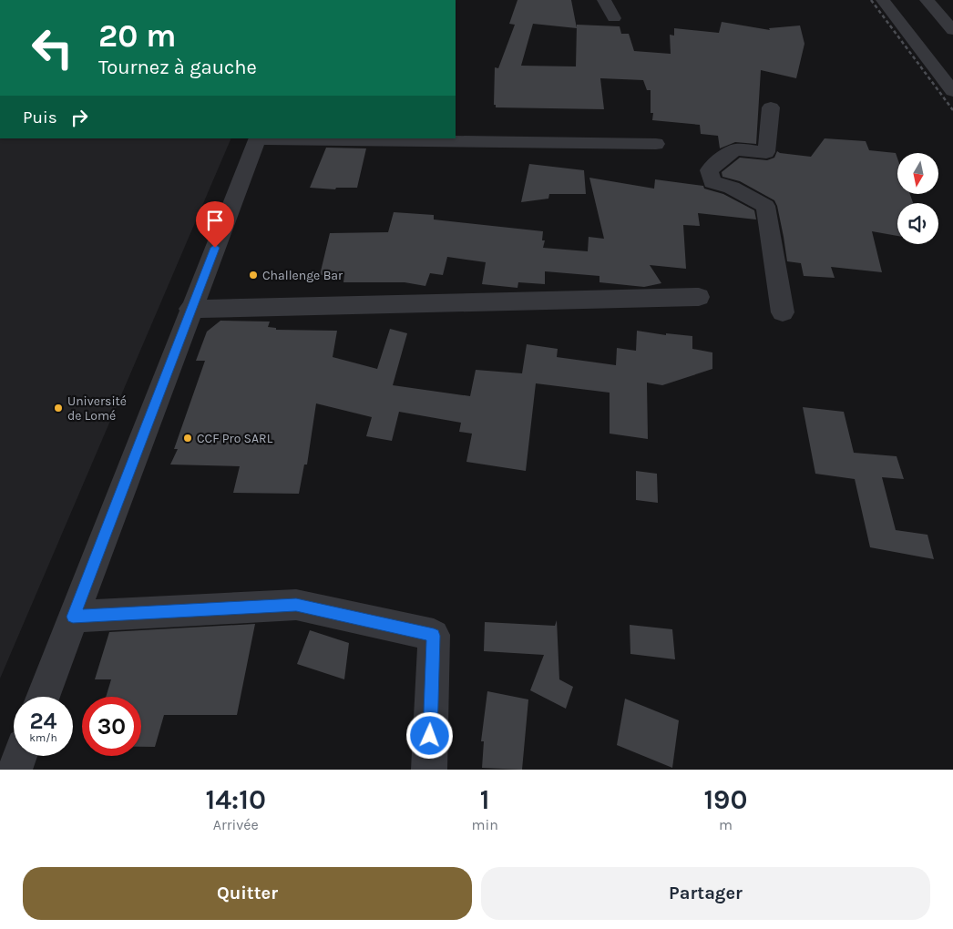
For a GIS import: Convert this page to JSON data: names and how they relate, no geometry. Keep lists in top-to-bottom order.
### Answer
{
  "places": ["Challenge Bar", "Université de Lomé", "CCF Pro SARL"],
  "north": "bottom",
  "page": {
    "turn": ["20 m", "Tournez à gauche"],
    "then": "Puis",
    "speed": "24 km/h",
    "limit": "30",
    "eta": [
      "14:10",
      "Arrivée",
      "1",
      "min",
      "190",
      "m"
    ],
    "buttons": ["Quitter", "Partager"]
  }
}
